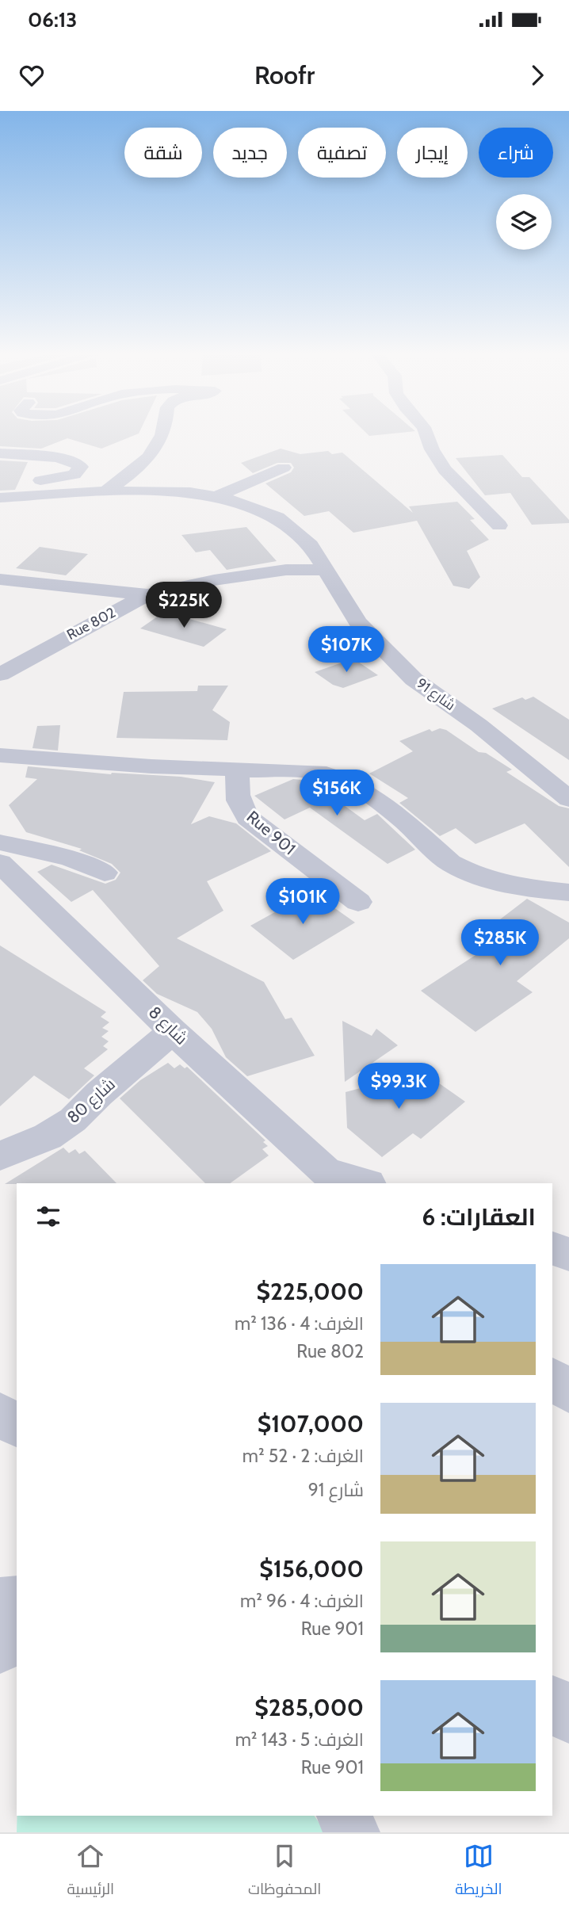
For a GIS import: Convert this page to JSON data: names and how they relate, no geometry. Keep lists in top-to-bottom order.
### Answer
{
  "streets": {
    "street": [
      "Rue 802",
      "شارع 91",
      "Rue 901",
      "شارع 8",
      "شارع 80"
    ]
  },
  "crossings": [
    ["Rue 802", "شارع 91"],
    ["شارع 8", "شارع 80"]
  ],
  "page": {
    "status": "06:13",
    "header": "Roofr",
    "chip": [
      "شراء",
      "إيجار",
      "تصفية",
      "جديد",
      "شقة"
    ],
    "price": [
      "$225K",
      "$107K",
      "$156K",
      "$101K",
      "$285K",
      "$99.3K"
    ],
    "heading": "العقارات: 6",
    "list": [
      {
        "name": "$225,000",
        "note": "الغرف: 4 · 136 m² · Rue 802"
      },
      {
        "name": "$107,000",
        "note": "الغرف: 2 · 52 m² · شارع 91"
      },
      {
        "name": "$156,000",
        "note": "الغرف: 4 · 96 m² · Rue 901"
      },
      {
        "name": "$285,000",
        "note": "الغرف: 5 · 143 m² · Rue 901"
      }
    ],
    "tabs": ["الخريطة", "المحفوظات", "الرئيسية"]
  }
}
